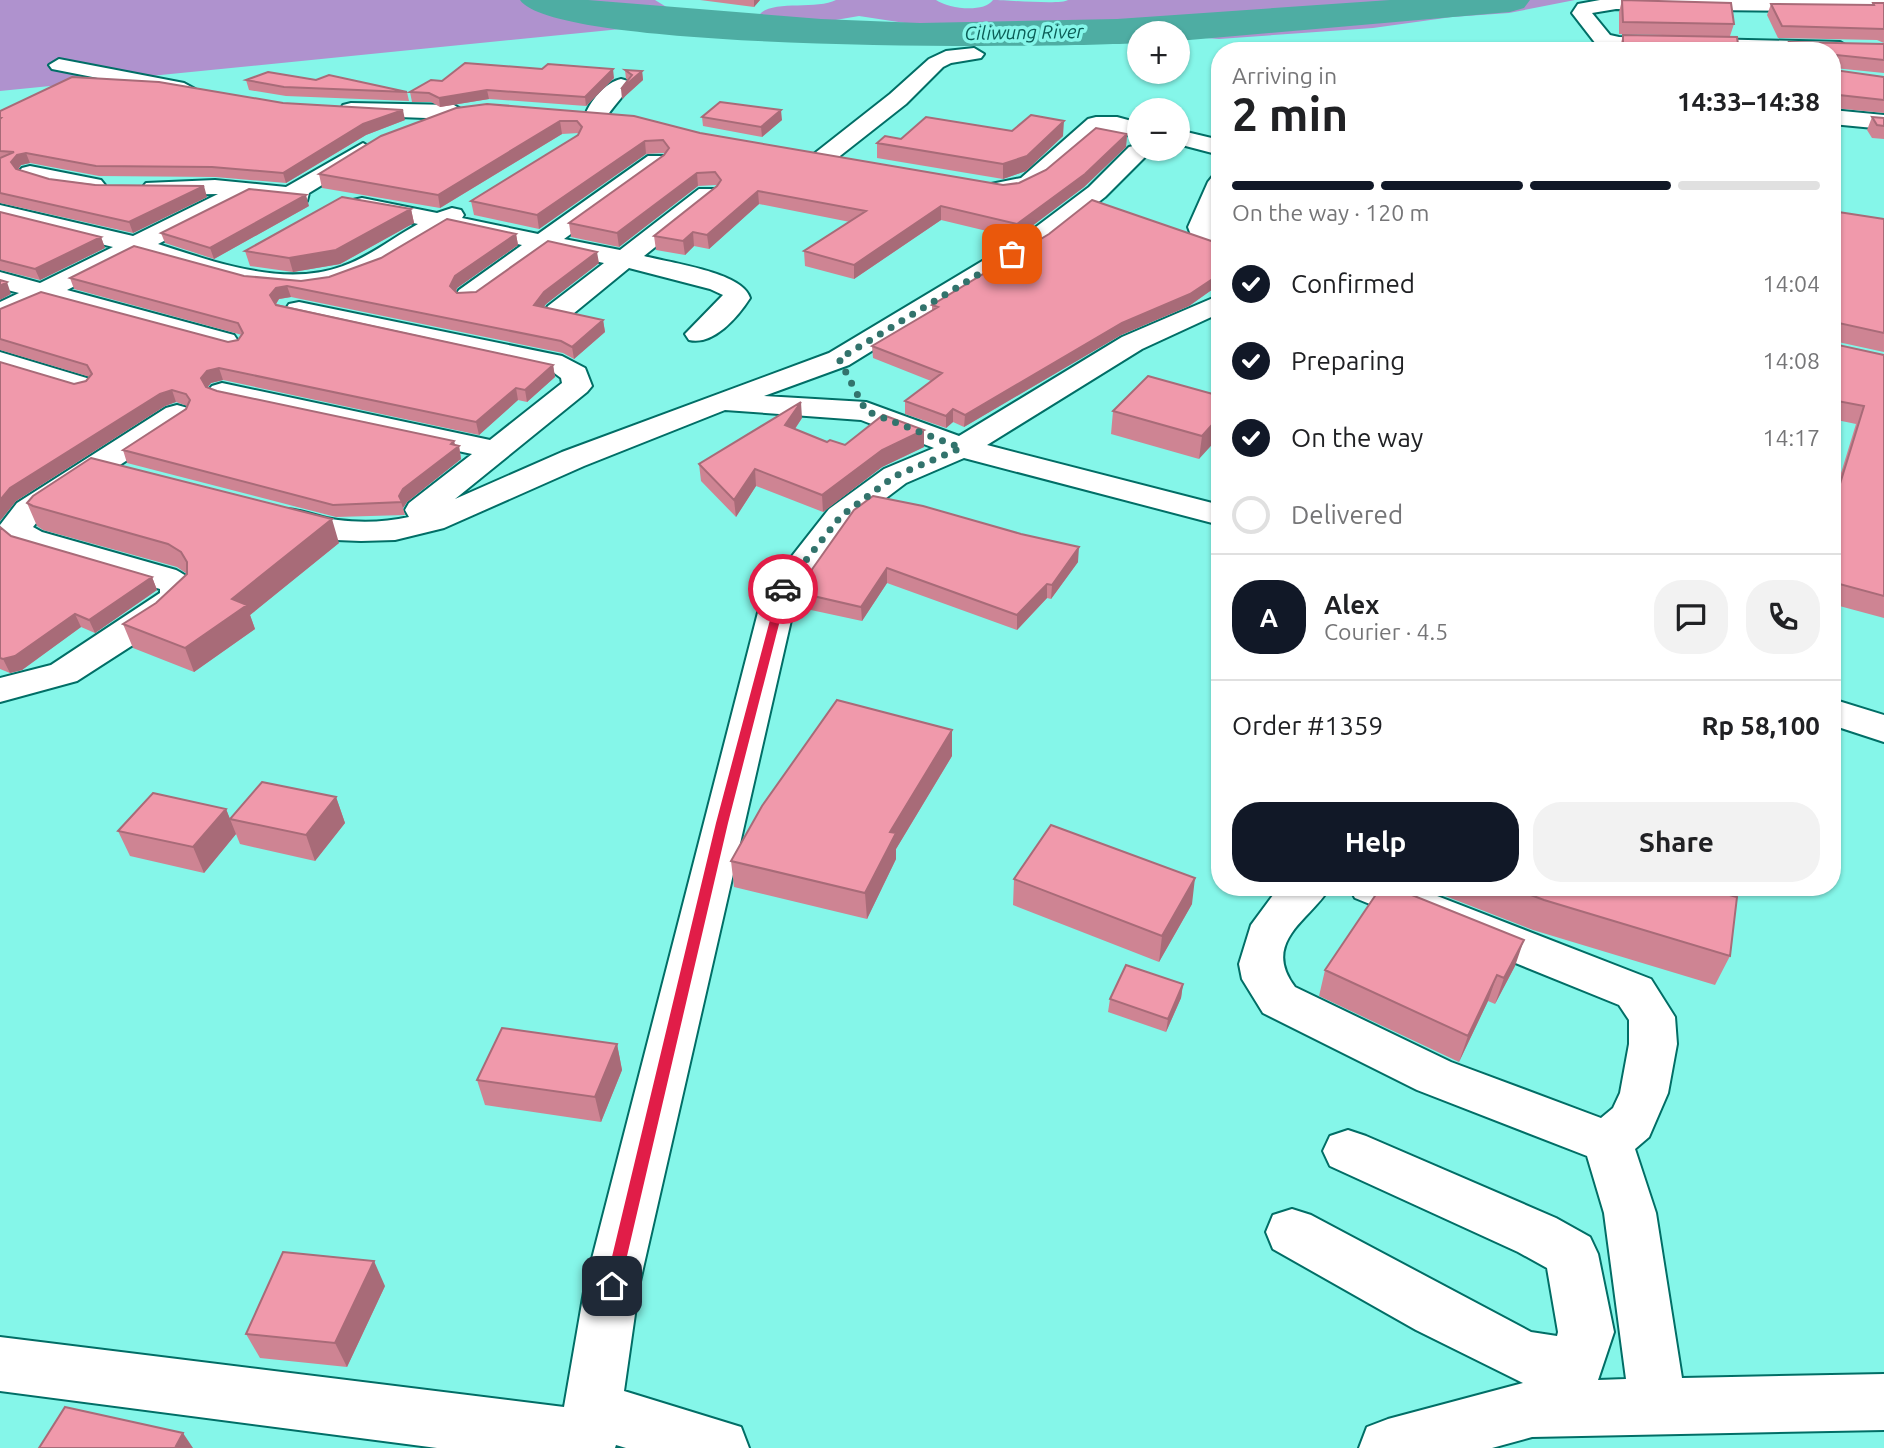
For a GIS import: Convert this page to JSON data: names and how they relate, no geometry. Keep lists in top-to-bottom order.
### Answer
{
  "water": ["Ciliwung River"],
  "page": {
    "map_buttons": ["+", "−"],
    "heading": ["2 min", "Arriving in", "14:33–14:38"],
    "panel": [
      "Alex",
      "Courier · 4.5",
      "Order #1359",
      "Rp 58,100"
    ],
    "bar": "On the way · 120 m",
    "list": [
      ["Confirmed", "14:04"],
      ["Preparing", "14:08"],
      ["On the way", "14:17"],
      "Delivered"
    ],
    "round": "A",
    "buttons": ["Help", "Share"]
  }
}
